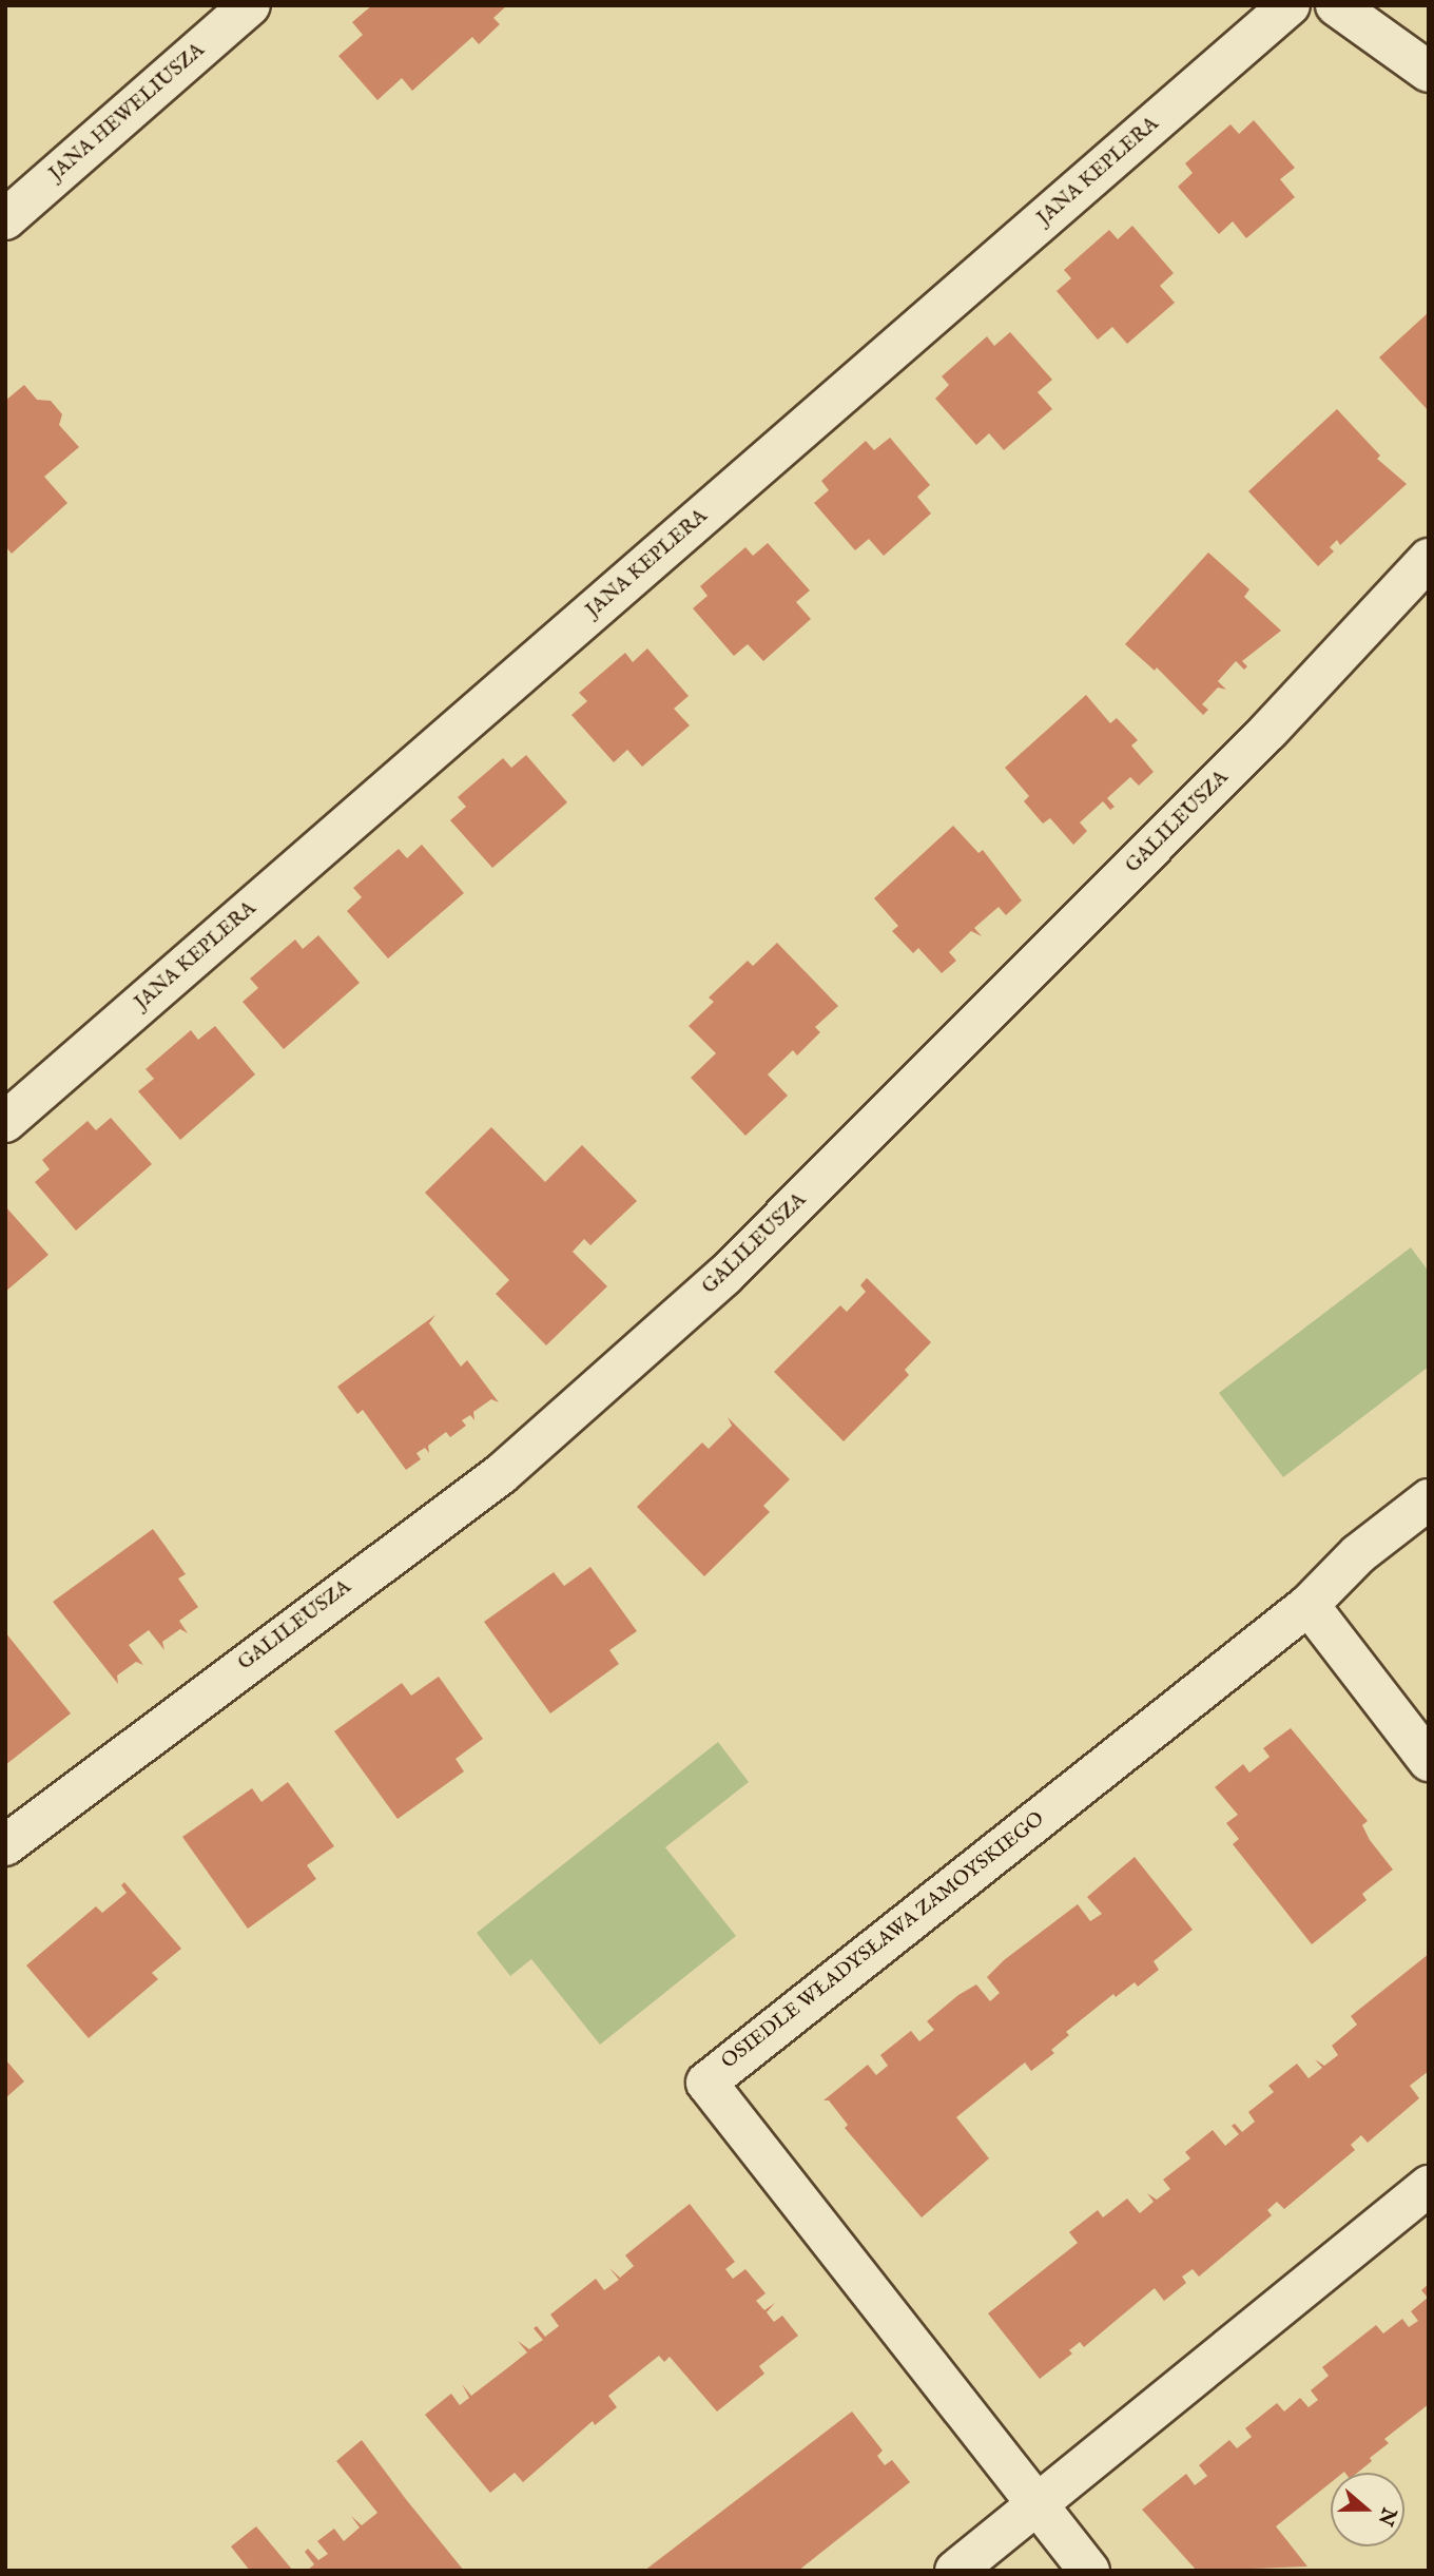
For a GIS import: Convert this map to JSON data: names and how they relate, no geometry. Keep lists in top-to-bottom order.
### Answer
{
  "streets": {
    "street": [
      "JANA HEWELIUSZA",
      "JANA KEPLERA",
      "GALILEUSZA",
      "OSIEDLE WŁADYSŁAWA ZAMOYSKIEGO"
    ]
  },
  "north": "right"
}
